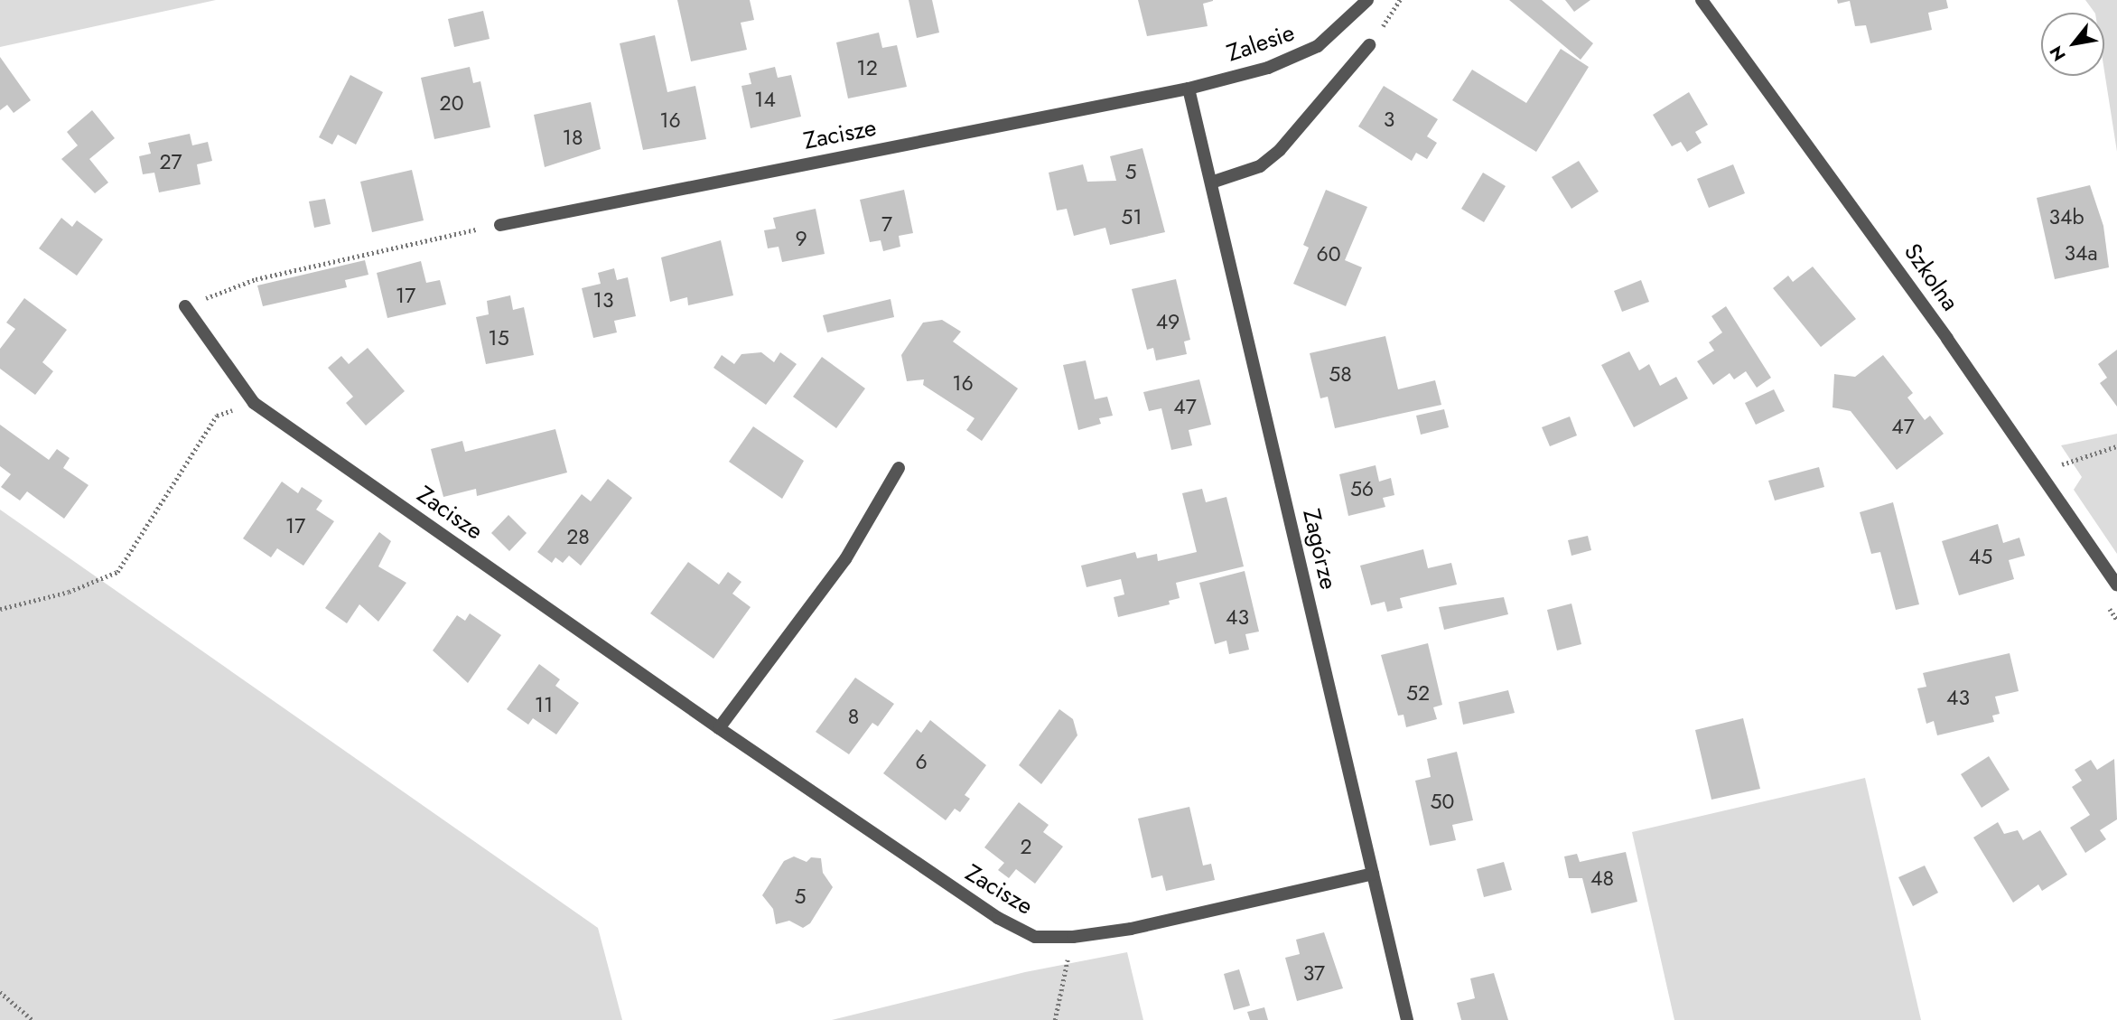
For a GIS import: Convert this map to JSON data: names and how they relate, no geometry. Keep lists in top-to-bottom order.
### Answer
{
  "streets": {
    "street": [
      "Zalesie",
      "Zacisze",
      "Szkolna",
      "Zagórze"
    ]
  },
  "crossings": [
    ["Zalesie", "Zacisze"],
    ["Zalesie", "Zagórze"],
    ["Zacisze", "Zagórze"]
  ],
  "house_numbers": [
    "12",
    "14",
    "20",
    "3",
    "16",
    "18",
    "27",
    "5",
    "51",
    "34b",
    "7",
    "9",
    "34a",
    "60",
    "17",
    "13",
    "49",
    "15",
    "58",
    "16",
    "47",
    "47",
    "56",
    "17",
    "28",
    "45",
    "43",
    "52",
    "43",
    "11",
    "8",
    "6",
    "50",
    "2",
    "48",
    "5",
    "37"
  ],
  "north": "bottom left"
}
